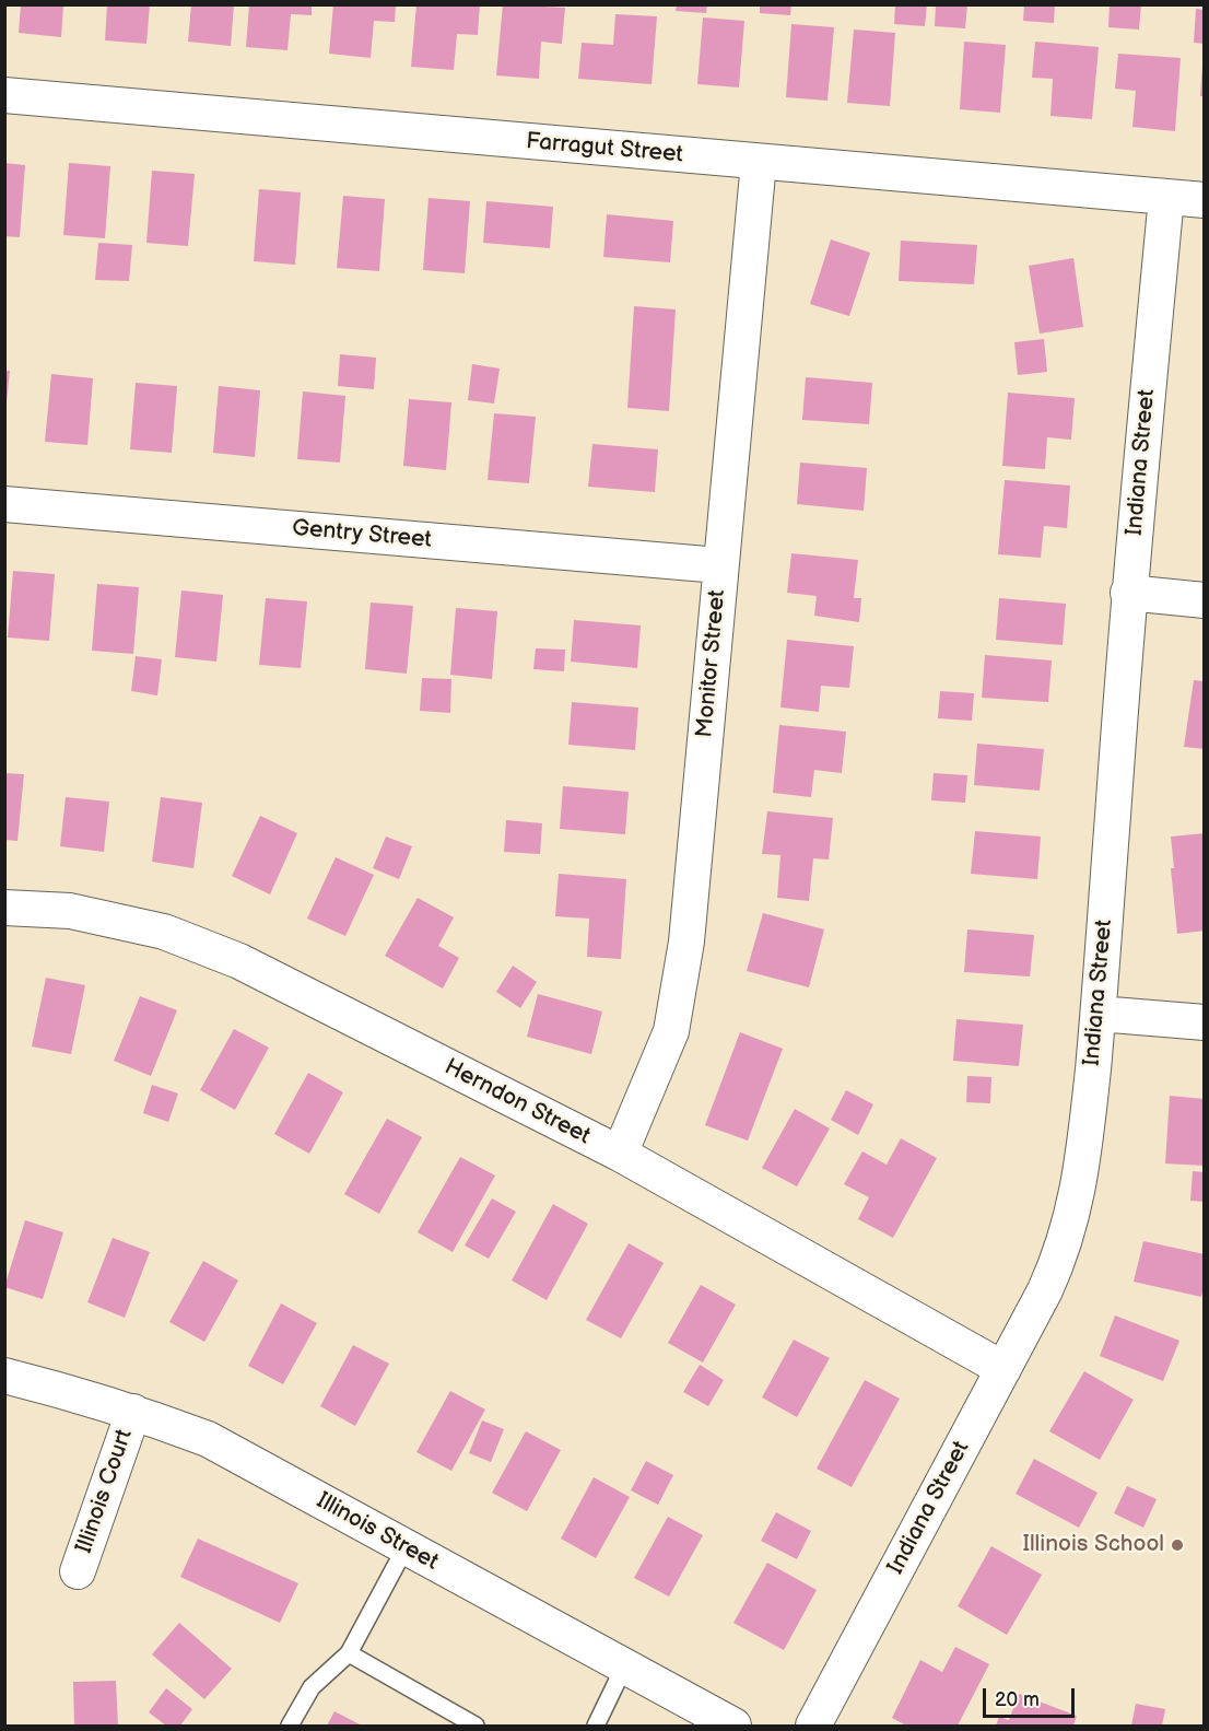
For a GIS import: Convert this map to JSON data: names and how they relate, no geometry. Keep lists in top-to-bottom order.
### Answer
{
  "streets": {
    "street": [
      "Farragut Street",
      "Indiana Street",
      "Gentry Street",
      "Monitor Street",
      "Herndon Street",
      "Illinois Court",
      "Illinois Street"
    ]
  },
  "crossings": [
    ["Farragut Street", "Indiana Street"],
    ["Farragut Street", "Monitor Street"],
    ["Indiana Street", "Herndon Street"],
    ["Gentry Street", "Monitor Street"],
    ["Monitor Street", "Herndon Street"],
    ["Illinois Court", "Illinois Street"]
  ],
  "places": ["Illinois School"],
  "scale_bar": "20 m"
}
